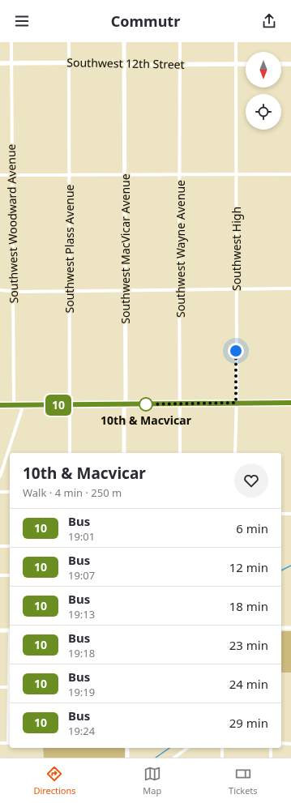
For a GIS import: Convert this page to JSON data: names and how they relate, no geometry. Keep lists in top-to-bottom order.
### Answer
{
  "streets": {
    "main road": ["Southwest 12th Street"],
    "street": [
      "Southwest Woodward Avenue",
      "Southwest Plass Avenue",
      "Southwest MacVicar Avenue",
      "Southwest Wayne Avenue",
      "Southwest High"
    ]
  },
  "crossings": [
    ["Southwest 12th Street", "Southwest Woodward Avenue"],
    ["Southwest 12th Street", "Southwest Plass Avenue"],
    ["Southwest 12th Street", "Southwest MacVicar Avenue"],
    ["Southwest 12th Street", "Southwest Wayne Avenue"],
    ["Southwest 12th Street", "Southwest High"]
  ],
  "places": ["10th & Macvicar"],
  "lines": ["bus line 10"],
  "north": "bottom",
  "page": {
    "header": "Commutr",
    "on_map": "10",
    "heading": ["10th & Macvicar", "Walk · 4 min · 250 m"],
    "list": [
      {
        "mark": "10",
        "name": "Bus",
        "note": "19:01",
        "value": "6 min"
      },
      {
        "mark": "10",
        "name": "Bus",
        "note": "19:07",
        "value": "12 min"
      },
      {
        "mark": "10",
        "name": "Bus",
        "note": "19:13",
        "value": "18 min"
      },
      {
        "mark": "10",
        "name": "Bus",
        "note": "19:18",
        "value": "23 min"
      },
      {
        "mark": "10",
        "name": "Bus",
        "note": "19:19",
        "value": "24 min"
      },
      {
        "mark": "10",
        "name": "Bus",
        "note": "19:24",
        "value": "29 min"
      }
    ],
    "tabs": ["Directions", "Map", "Tickets"]
  }
}
